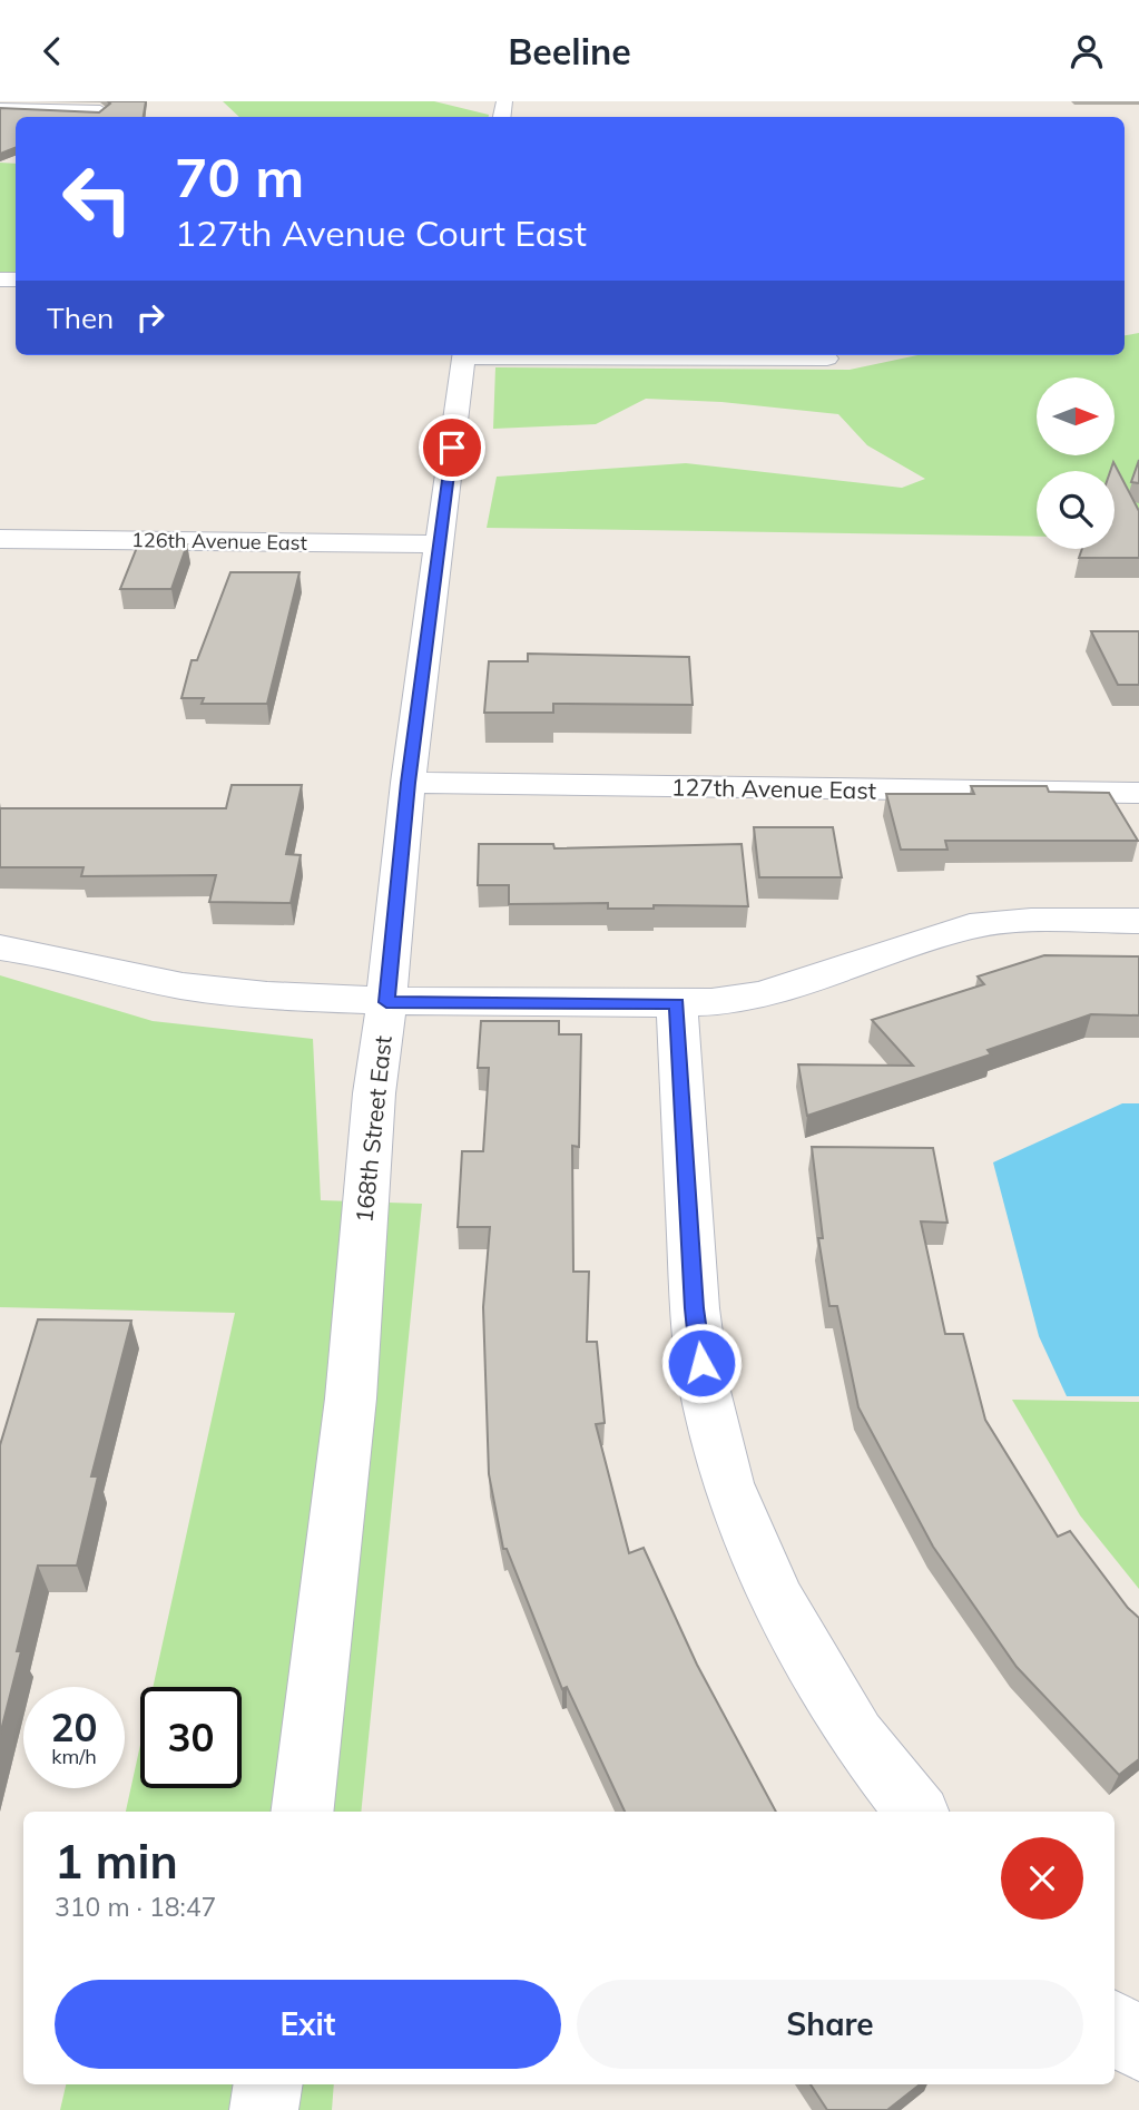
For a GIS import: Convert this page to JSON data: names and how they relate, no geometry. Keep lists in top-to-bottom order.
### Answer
{
  "streets": {
    "street": ["126th Avenue East", "127th Avenue East", "168th Street East"]
  },
  "crossings": [
    ["126th Avenue East", "168th Street East"],
    ["127th Avenue East", "168th Street East"]
  ],
  "north": "right",
  "page": {
    "header": "Beeline",
    "turn": ["70 m", "127th Avenue Court East"],
    "then": "Then",
    "speed": "20 km/h",
    "limit": "30",
    "heading": ["1 min", "310 m · 18:47"],
    "buttons": ["Exit", "Share"]
  }
}
